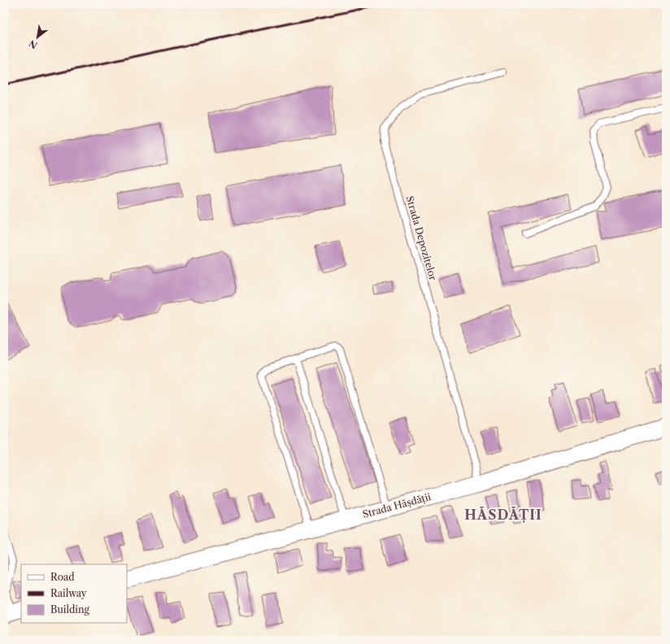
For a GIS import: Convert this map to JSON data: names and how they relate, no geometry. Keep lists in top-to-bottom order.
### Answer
{
  "streets": {
    "street": ["Strada Hășdății"],
    "lane": ["Strada Depozitelor"]
  },
  "crossings": [
    ["Strada Depozitelor", "Strada Hășdății"]
  ],
  "districts": ["HĂSDĂȚII"],
  "legend": ["Road", "Railway", "Building"],
  "north": "bottom left"
}
